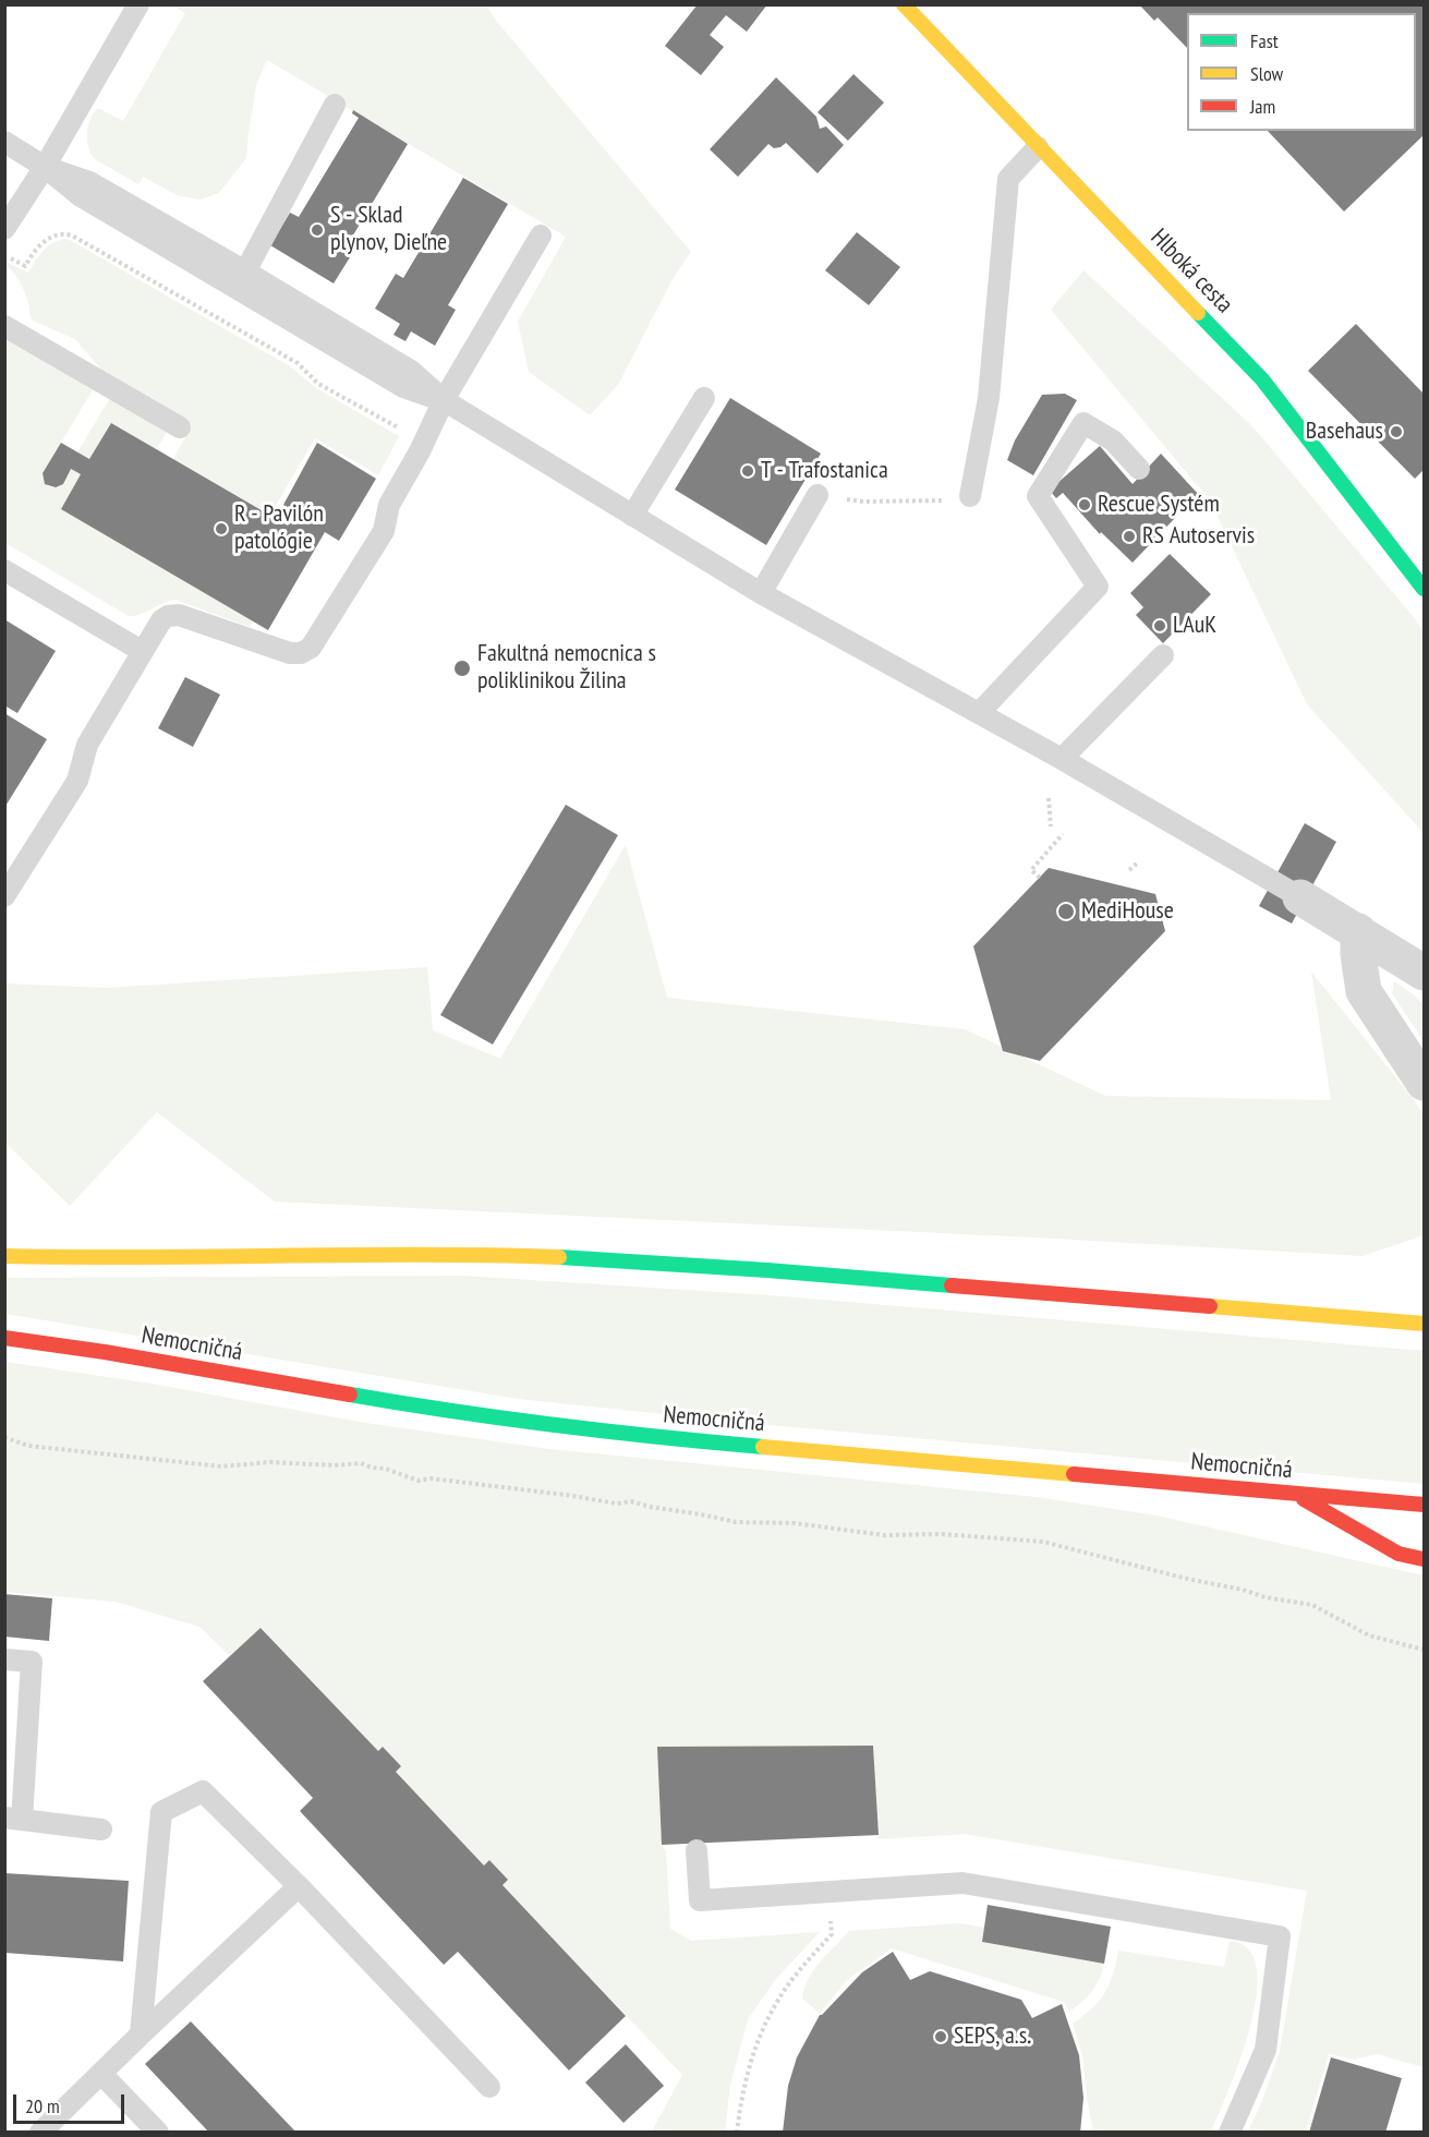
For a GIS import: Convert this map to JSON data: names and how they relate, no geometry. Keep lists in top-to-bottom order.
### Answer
{
  "streets": {
    "main road": ["Hlboká cesta", "Nemocničná"]
  },
  "places": [
    "S - Sklad plynov, Dieľne",
    "Basehaus",
    "T - Trafostanica",
    "Rescue Systém",
    "R - Pavilón patológie",
    "RS Autoservis",
    "LAuK",
    "Fakultná nemocnica s poliklinikou Žilina",
    "MediHouse",
    "SEPS, a.s."
  ],
  "legend": ["Fast", "Slow", "Jam"],
  "scale_bar": "20 m"
}
